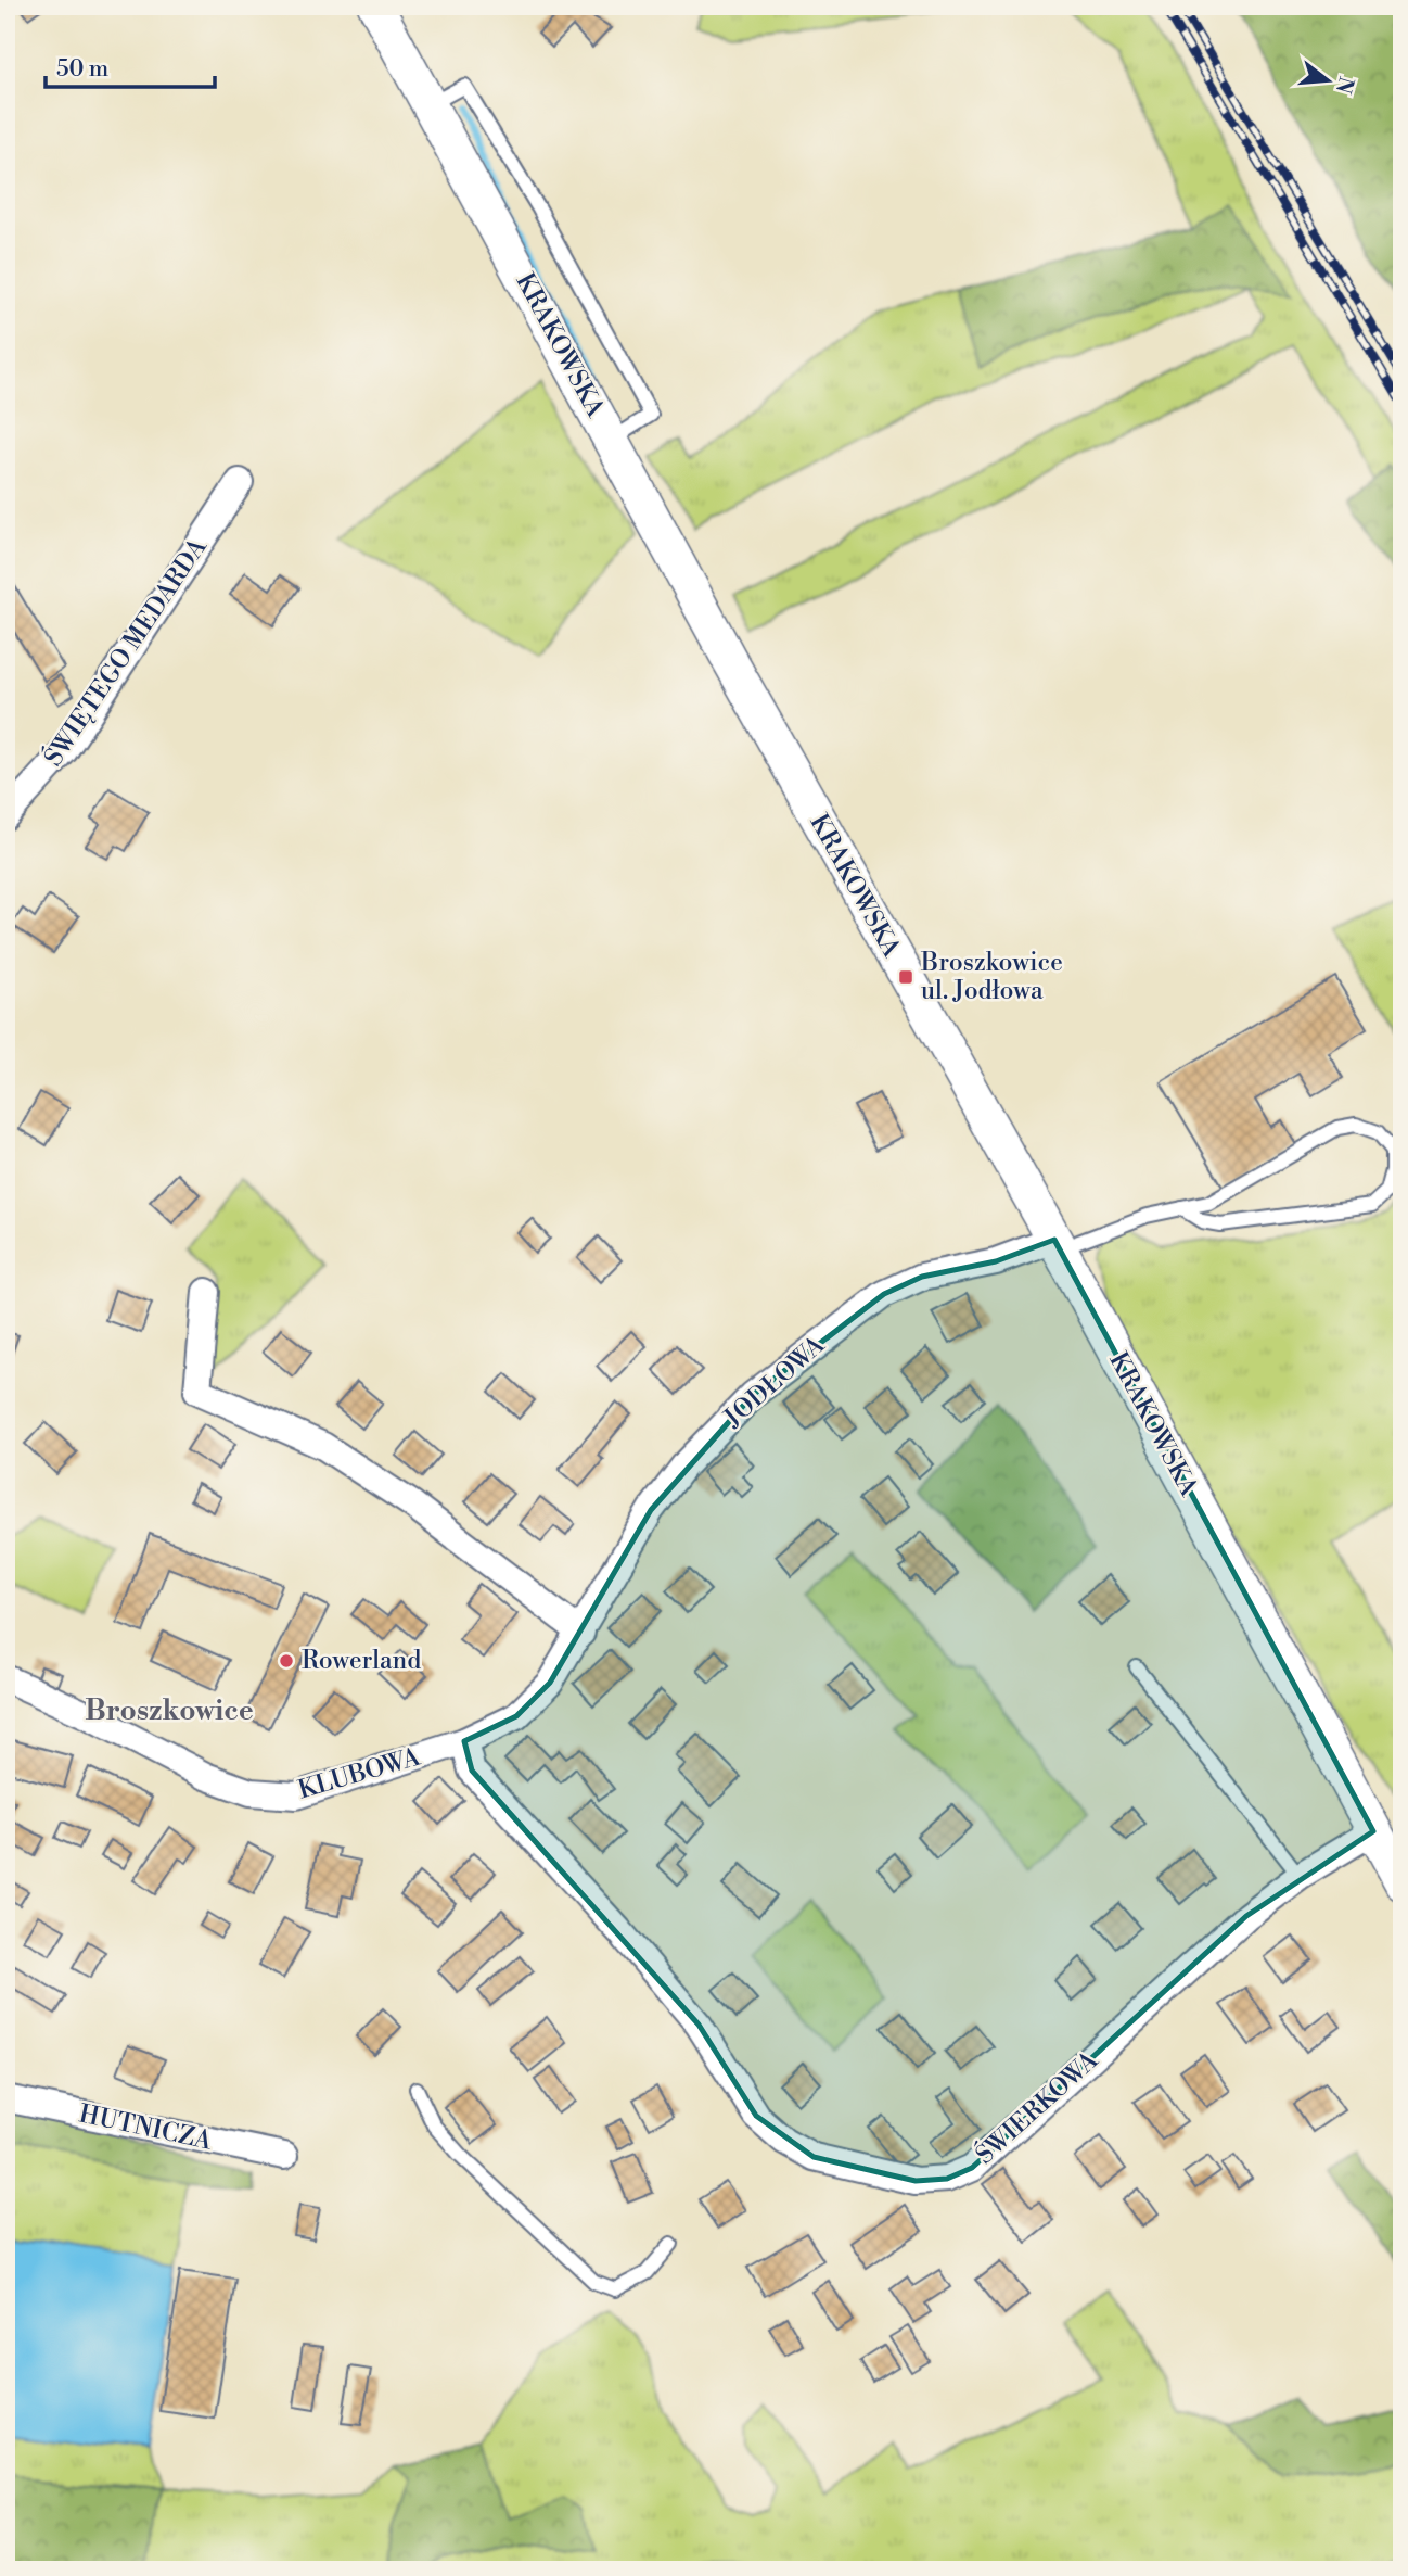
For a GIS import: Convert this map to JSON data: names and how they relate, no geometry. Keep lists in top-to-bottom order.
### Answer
{
  "streets": {
    "street": [
      "KRAKOWSKA",
      "ŚWIĘTEGO MEDARDA",
      "JODŁOWA",
      "KLUBOWA",
      "ŚWIERKOWA",
      "HUTNICZA"
    ]
  },
  "crossings": [
    ["KRAKOWSKA", "JODŁOWA"],
    ["KRAKOWSKA", "ŚWIERKOWA"],
    ["JODŁOWA", "KLUBOWA"],
    ["JODŁOWA", "ŚWIERKOWA"],
    ["KLUBOWA", "ŚWIERKOWA"]
  ],
  "districts": ["Broszkowice"],
  "places": {
    "transit": ["Broszkowice ul. Jodłowa"],
    "other": ["Rowerland"]
  },
  "scale_bar": "50 m",
  "north": "right"
}
